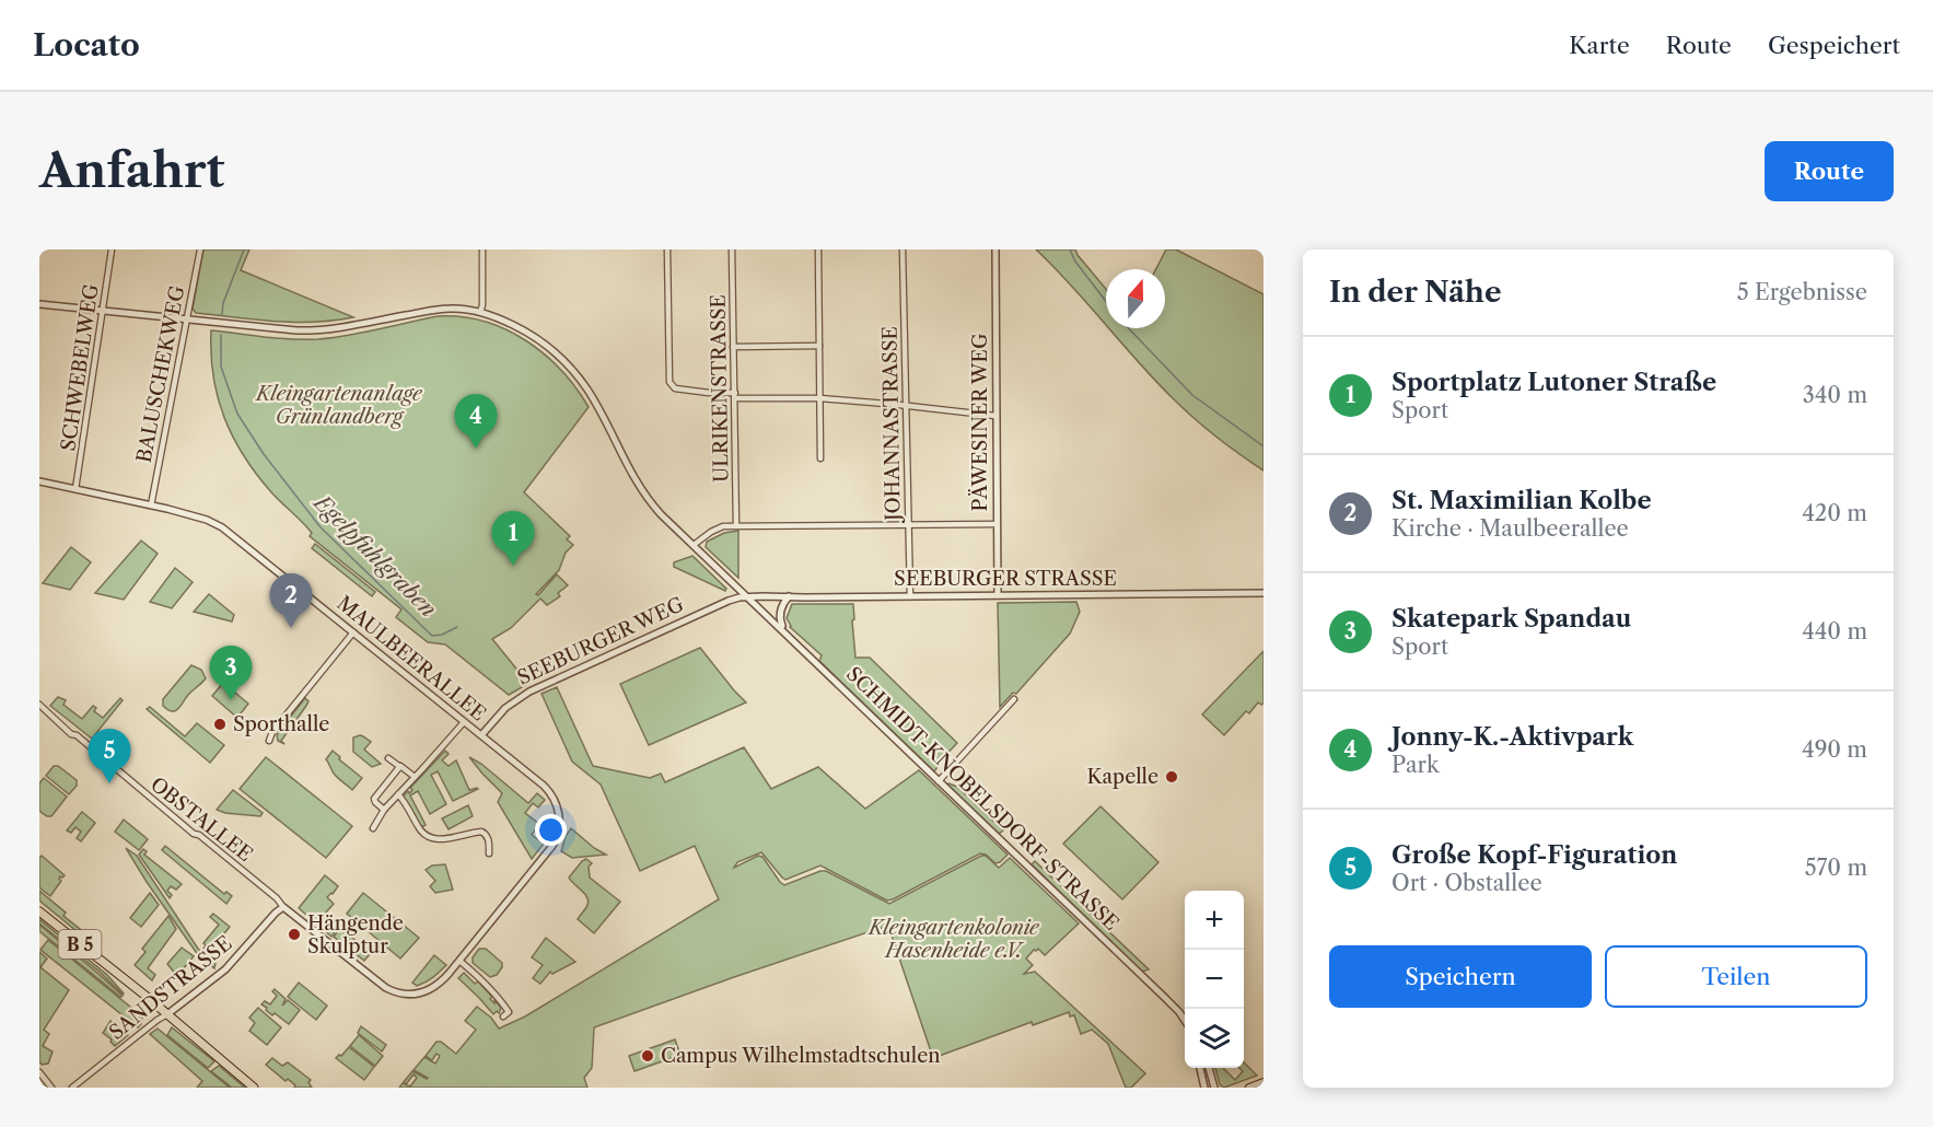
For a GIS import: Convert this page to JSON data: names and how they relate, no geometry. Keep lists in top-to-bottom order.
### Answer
{
  "streets": {
    "main road": ["B 5"],
    "street": [
      "SCHWEBELWEG",
      "BALUSCHEKWEG",
      "ULRIKENSTRASSE",
      "PÄWESINER WEG",
      "JOHANNASTRASSE",
      "SEEBURGER STRASSE",
      "SEEBURGER WEG",
      "MAULBEERALLEE",
      "SCHMIDT-KNOBELSDORF-STRASSE",
      "OBSTALLEE",
      "SANDSTRASSE"
    ]
  },
  "crossings": [
    ["SCHWEBELWEG", "MAULBEERALLEE"],
    ["SCHWEBELWEG", "SCHMIDT-KNOBELSDORF-STRASSE"],
    ["BALUSCHEKWEG", "MAULBEERALLEE"],
    ["BALUSCHEKWEG", "SCHMIDT-KNOBELSDORF-STRASSE"],
    ["PÄWESINER WEG", "SEEBURGER STRASSE"],
    ["JOHANNASTRASSE", "SEEBURGER STRASSE"],
    ["SEEBURGER STRASSE", "SEEBURGER WEG"],
    ["SEEBURGER STRASSE", "SCHMIDT-KNOBELSDORF-STRASSE"],
    ["SEEBURGER WEG", "MAULBEERALLEE"],
    ["SEEBURGER WEG", "SCHMIDT-KNOBELSDORF-STRASSE"],
    ["OBSTALLEE", "SANDSTRASSE"],
    ["B 5", "SANDSTRASSE"]
  ],
  "water": ["Egelpfuhlgraben"],
  "parks": ["Kleingartenanlage Grünlandberg", "Kleingartenkolonie Hasenheide e.V."],
  "places": [
    "Sporthalle",
    "Kapelle",
    "Hängende Skulptur",
    "Campus Wilhelmstadtschulen"
  ],
  "north": "top",
  "page": {
    "header": "Locato",
    "nav": ["Karte", "Route", "Gespeichert"],
    "buttons": [
      "Route",
      ["Speichern", "Teilen"]
    ],
    "title": "Anfahrt",
    "heading": ["In der Nähe", "5 Ergebnisse"],
    "list": [
      {
        "mark": "1",
        "name": "Sportplatz Lutoner Straße",
        "note": "Sport",
        "value": "340 m"
      },
      {
        "mark": "2",
        "name": "St. Maximilian Kolbe",
        "note": "Kirche · Maulbeerallee",
        "value": "420 m"
      },
      {
        "mark": "3",
        "name": "Skatepark Spandau",
        "note": "Sport",
        "value": "440 m"
      },
      {
        "mark": "4",
        "name": "Jonny-K.-Aktivpark",
        "note": "Park",
        "value": "490 m"
      },
      {
        "mark": "5",
        "name": "Große Kopf-Figuration",
        "note": "Ort · Obstallee",
        "value": "570 m"
      }
    ],
    "pins": [
      "4",
      "1",
      "2",
      "3",
      "5"
    ],
    "map_buttons": ["+", "−"]
  }
}
